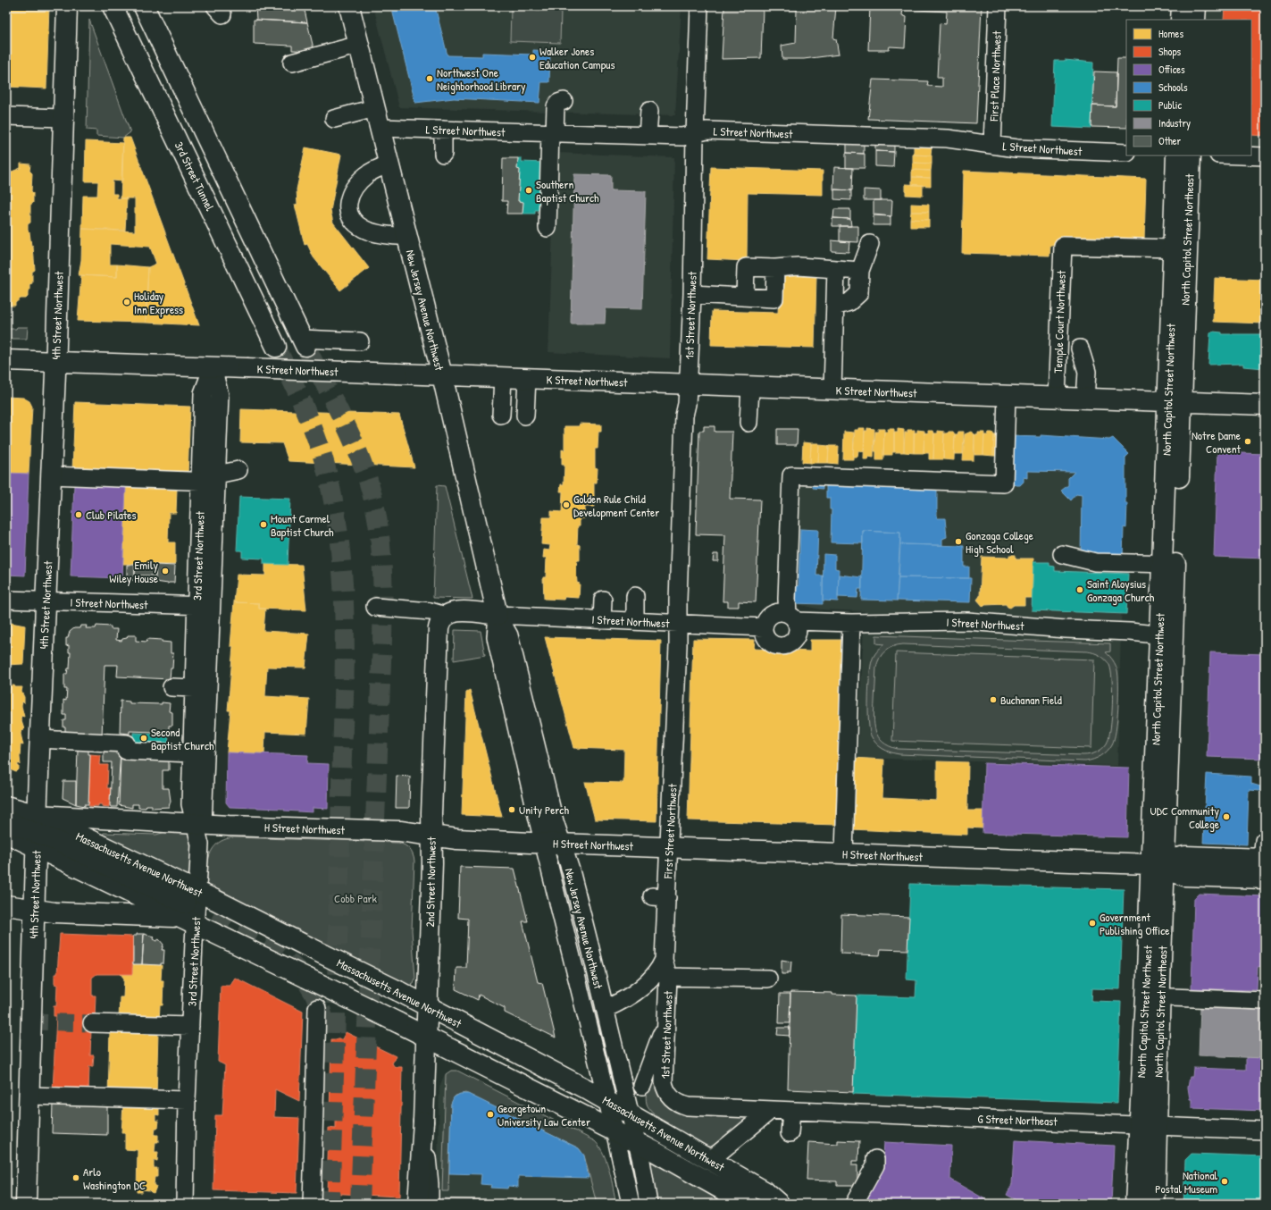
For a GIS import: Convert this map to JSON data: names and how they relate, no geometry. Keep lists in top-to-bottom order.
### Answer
{
  "streets": {
    "main road": [
      "3rd Street Tunnel",
      "North Capitol Street Northeast",
      "New Jersey Avenue Northwest",
      "4th Street Northwest",
      "K Street Northwest",
      "North Capitol Street Northwest",
      "H Street Northwest",
      "Massachusetts Avenue Northwest",
      "2nd Street Northwest"
    ],
    "street": [
      "First Place Northwest",
      "L Street Northwest",
      "1st Street Northwest",
      "Temple Court Northwest",
      "3rd Street Northwest",
      "I Street Northwest",
      "First Street Northwest",
      "G Street Northeast"
    ]
  },
  "crossings": [
    ["First Place Northwest", "L Street Northwest"],
    ["L Street Northwest", "New Jersey Avenue Northwest"],
    ["L Street Northwest", "1st Street Northwest"],
    ["North Capitol Street Northeast", "K Street Northwest"],
    ["North Capitol Street Northeast", "North Capitol Street Northwest"],
    ["North Capitol Street Northeast", "H Street Northwest"],
    ["New Jersey Avenue Northwest", "K Street Northwest"],
    ["New Jersey Avenue Northwest", "I Street Northwest"],
    ["New Jersey Avenue Northwest", "H Street Northwest"],
    ["New Jersey Avenue Northwest", "First Street Northwest"],
    ["New Jersey Avenue Northwest", "Massachusetts Avenue Northwest"],
    ["4th Street Northwest", "K Street Northwest"],
    ["4th Street Northwest", "I Street Northwest"],
    ["4th Street Northwest", "H Street Northwest"],
    ["1st Street Northwest", "K Street Northwest"],
    ["1st Street Northwest", "I Street Northwest"],
    ["1st Street Northwest", "First Street Northwest"],
    ["1st Street Northwest", "G Street Northeast"],
    ["Temple Court Northwest", "K Street Northwest"],
    ["Temple Court Northwest", "North Capitol Street Northwest"],
    ["K Street Northwest", "North Capitol Street Northwest"],
    ["K Street Northwest", "3rd Street Northwest"],
    ["North Capitol Street Northwest", "I Street Northwest"],
    ["North Capitol Street Northwest", "H Street Northwest"],
    ["North Capitol Street Northwest", "G Street Northeast"],
    ["3rd Street Northwest", "I Street Northwest"],
    ["3rd Street Northwest", "H Street Northwest"],
    ["3rd Street Northwest", "Massachusetts Avenue Northwest"],
    ["I Street Northwest", "First Street Northwest"],
    ["H Street Northwest", "First Street Northwest"],
    ["H Street Northwest", "2nd Street Northwest"],
    ["Massachusetts Avenue Northwest", "2nd Street Northwest"]
  ],
  "parks": ["Cobb Park"],
  "places": [
    "Walker Jones Education Campus",
    "Northwest One Neighborhood Library",
    "Southern Baptist Church",
    "Holiday Inn Express",
    "Notre Dame Convent",
    "Golden Rule Child Development Center",
    "Club Pilates",
    "Mount Carmel Baptist Church",
    "Gonzaga College High School",
    "Emily Wiley House",
    "Saint Aloysius Gonzaga Church",
    "Buchanan Field",
    "Second Baptist Church",
    "Unity Perch",
    "UDC Community College",
    "Government Publishing Office",
    "Georgetown University Law Center",
    "Arlo Washington DC",
    "National Postal Museum"
  ],
  "legend": [
    "Homes",
    "Shops",
    "Offices",
    "Schools",
    "Public",
    "Industry",
    "Other"
  ]
}
